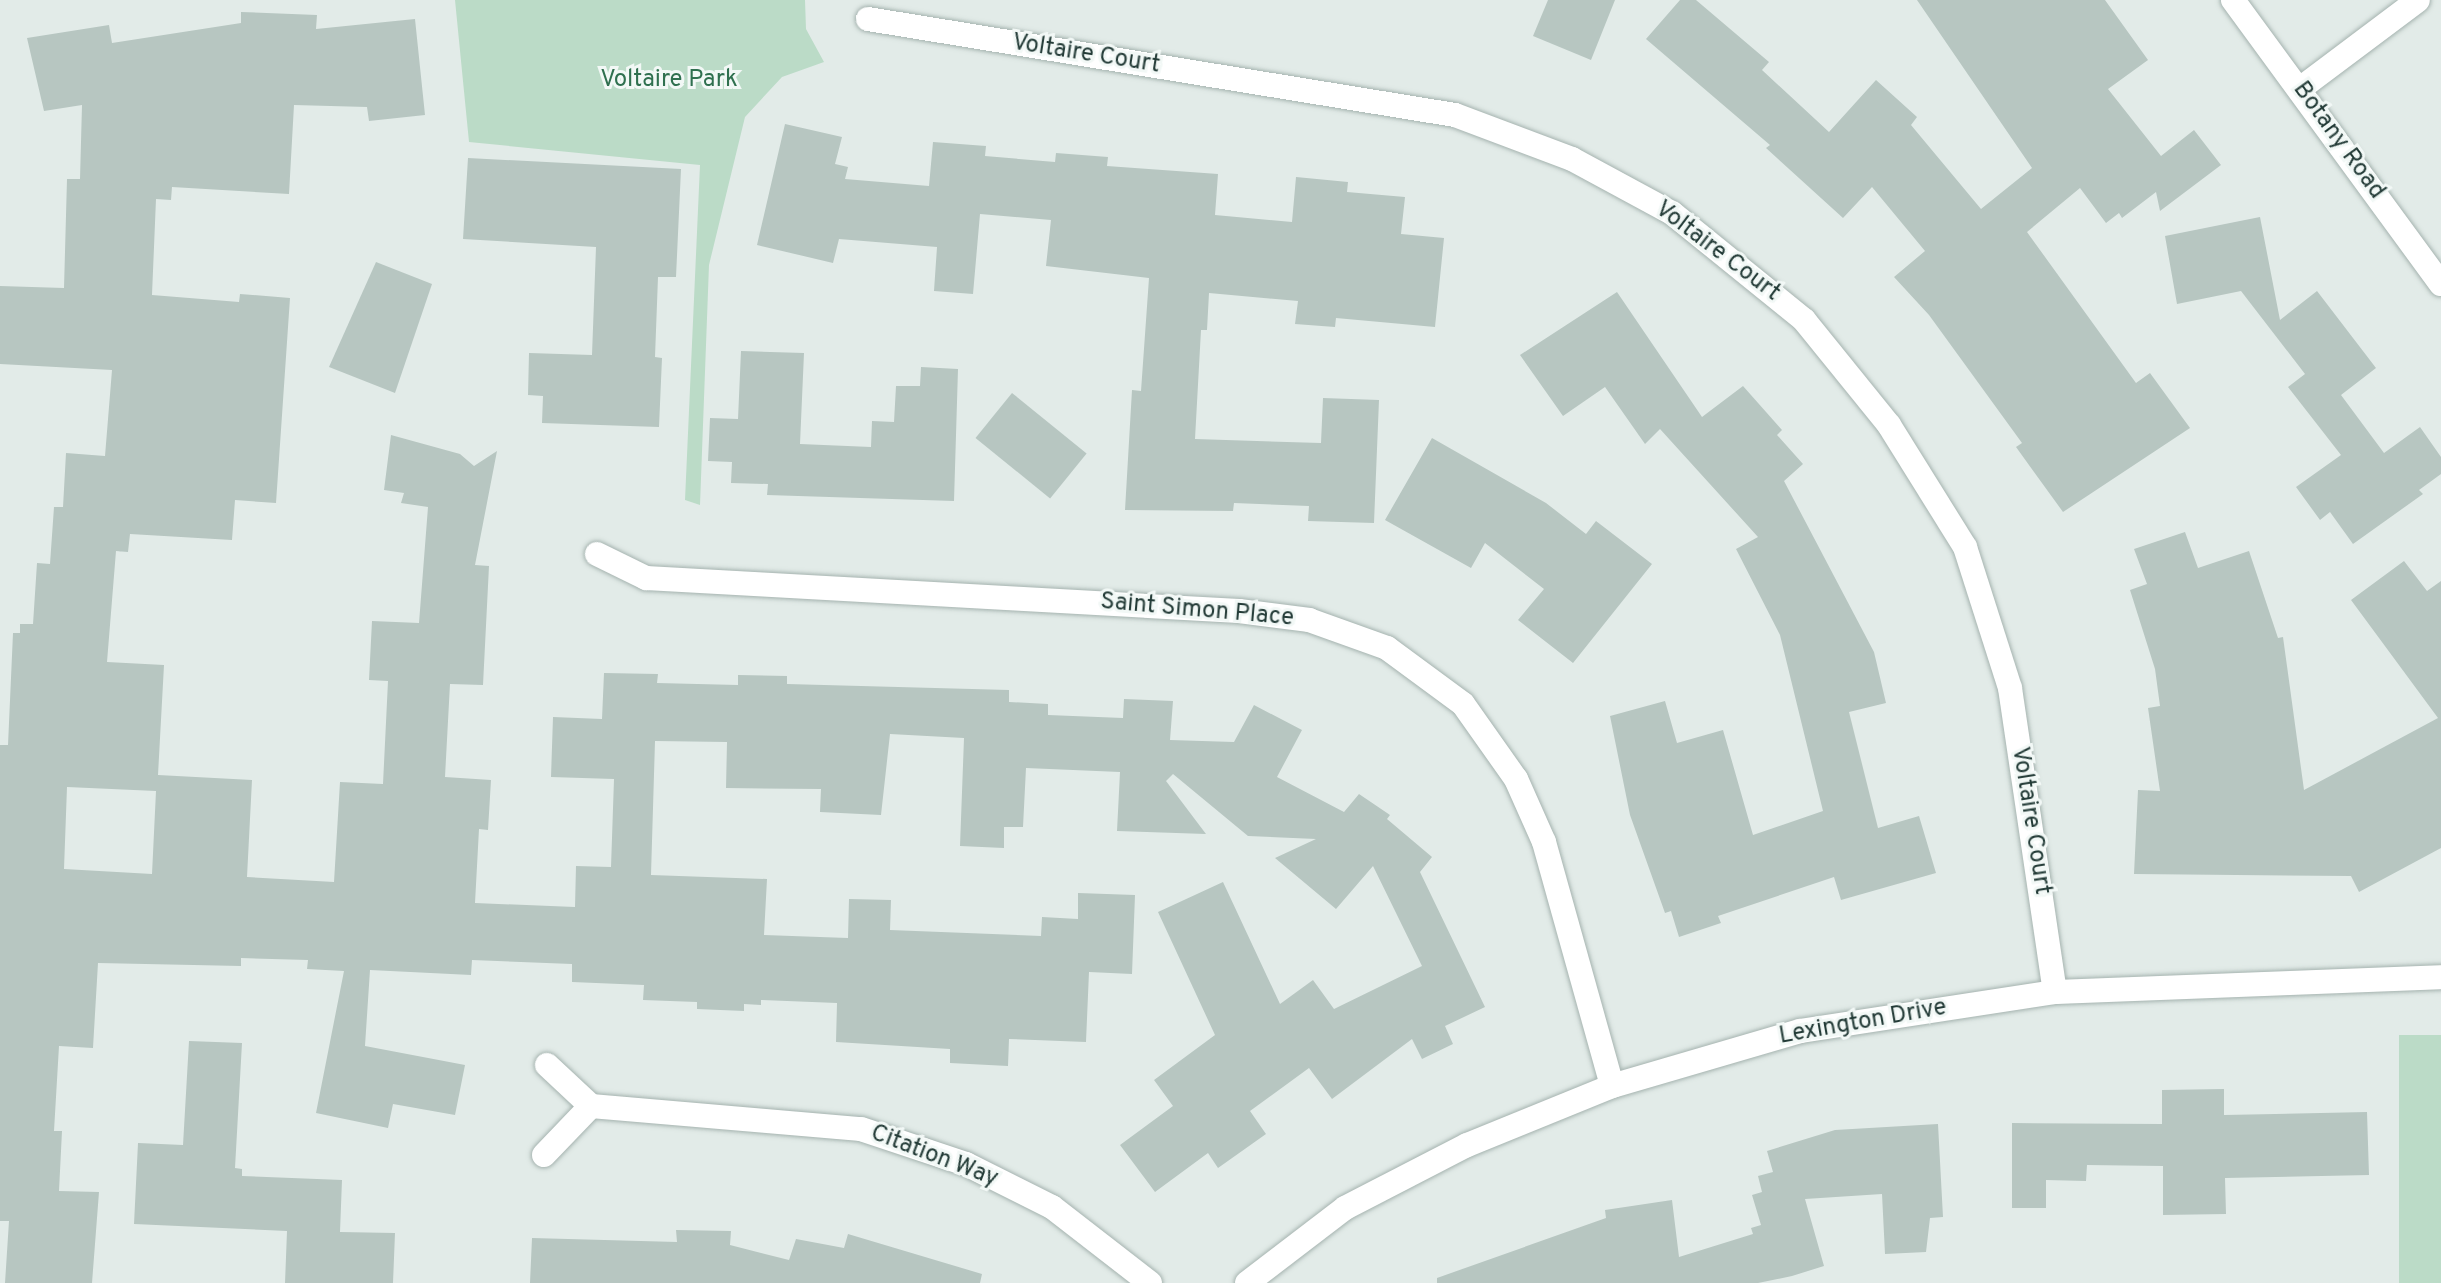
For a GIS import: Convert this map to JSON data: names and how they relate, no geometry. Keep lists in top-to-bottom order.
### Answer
{
  "streets": {
    "street": [
      "Voltaire Court",
      "Botany Road",
      "Saint Simon Place",
      "Lexington Drive",
      "Citation Way"
    ]
  },
  "crossings": [
    ["Voltaire Court", "Lexington Drive"],
    ["Saint Simon Place", "Lexington Drive"]
  ],
  "parks": ["Voltaire Park"]
}
